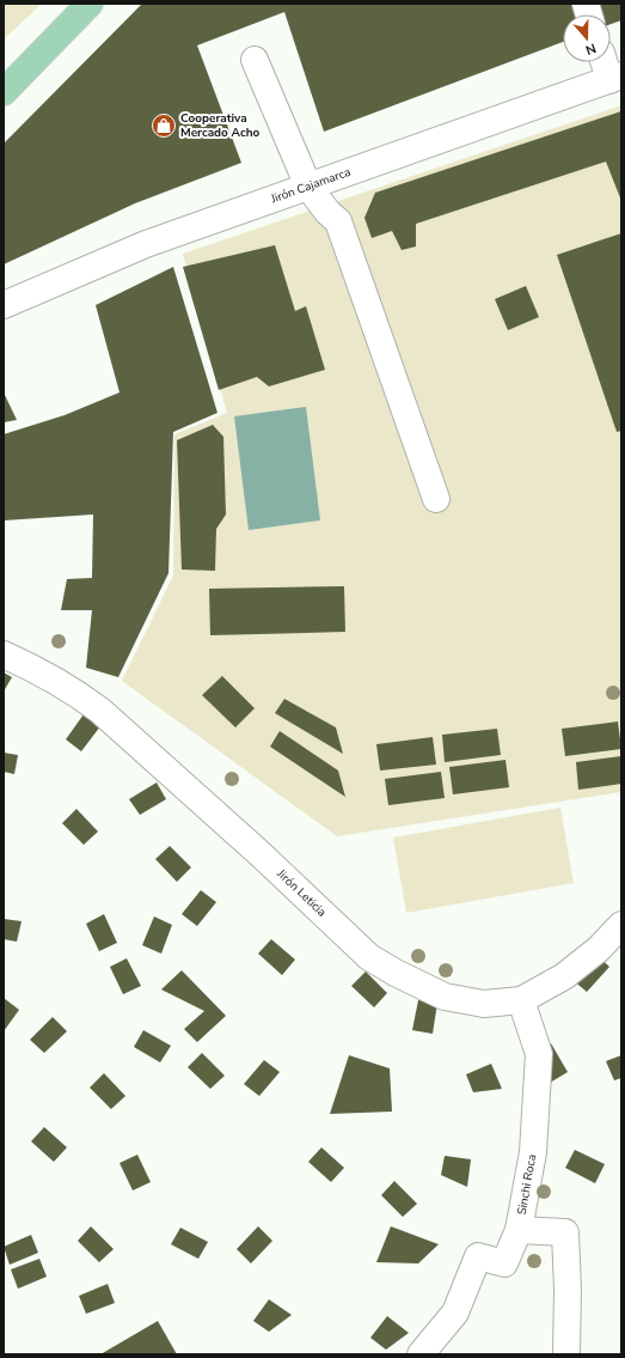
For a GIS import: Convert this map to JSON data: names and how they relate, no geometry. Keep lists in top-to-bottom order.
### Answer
{
  "streets": {
    "street": ["Jirón Cajamarca", "Jirón Leticia", "Sinchi Roca"]
  },
  "crossings": [
    ["Jirón Leticia", "Sinchi Roca"]
  ],
  "places": {
    "shop": ["Cooperativa Mercado Acho"]
  },
  "north": "bottom"
}
